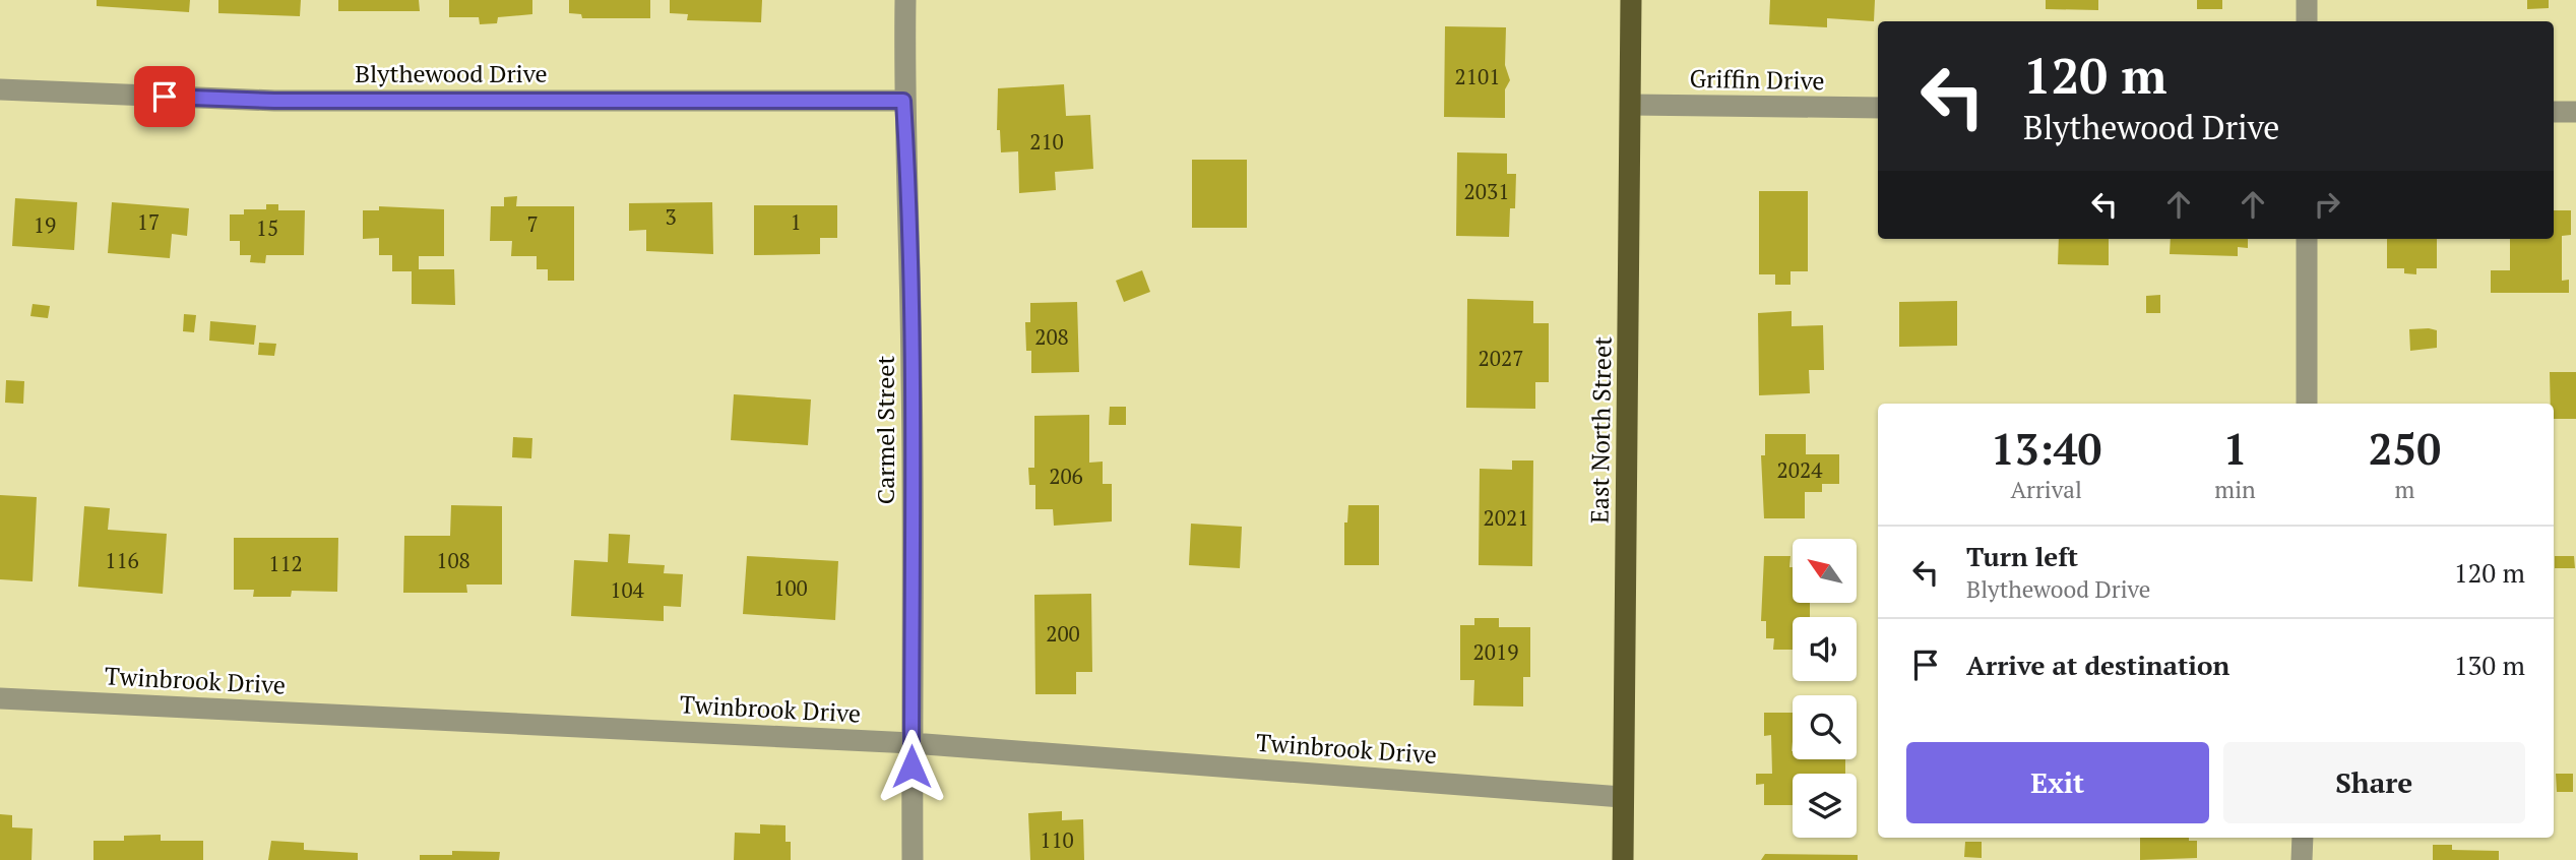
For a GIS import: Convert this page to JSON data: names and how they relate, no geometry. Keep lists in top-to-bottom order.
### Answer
{
  "streets": {
    "main road": ["East North Street"],
    "street": [
      "Blythewood Drive",
      "Griffin Drive",
      "Carmel Street",
      "Twinbrook Drive"
    ]
  },
  "crossings": [
    ["Blythewood Drive", "Carmel Street"],
    ["Griffin Drive", "East North Street"],
    ["Carmel Street", "Twinbrook Drive"],
    ["East North Street", "Twinbrook Drive"]
  ],
  "house_numbers": [
    "2101",
    "210",
    "2031",
    "3",
    "17",
    "1",
    "7",
    "19",
    "15",
    "208",
    "2027",
    "2024",
    "206",
    "2021",
    "116",
    "108",
    "112",
    "100",
    "104",
    "200",
    "2019",
    "110"
  ],
  "north": "top left",
  "page": {
    "turn": ["120 m", "Blythewood Drive"],
    "eta": [
      "13:40",
      "Arrival",
      "1",
      "min",
      "250",
      "m"
    ],
    "list": [
      {
        "name": "Turn left",
        "note": "Blythewood Drive",
        "value": "120 m"
      },
      {
        "name": "Arrive at destination",
        "value": "130 m"
      }
    ],
    "buttons": ["Exit", "Share"]
  }
}
